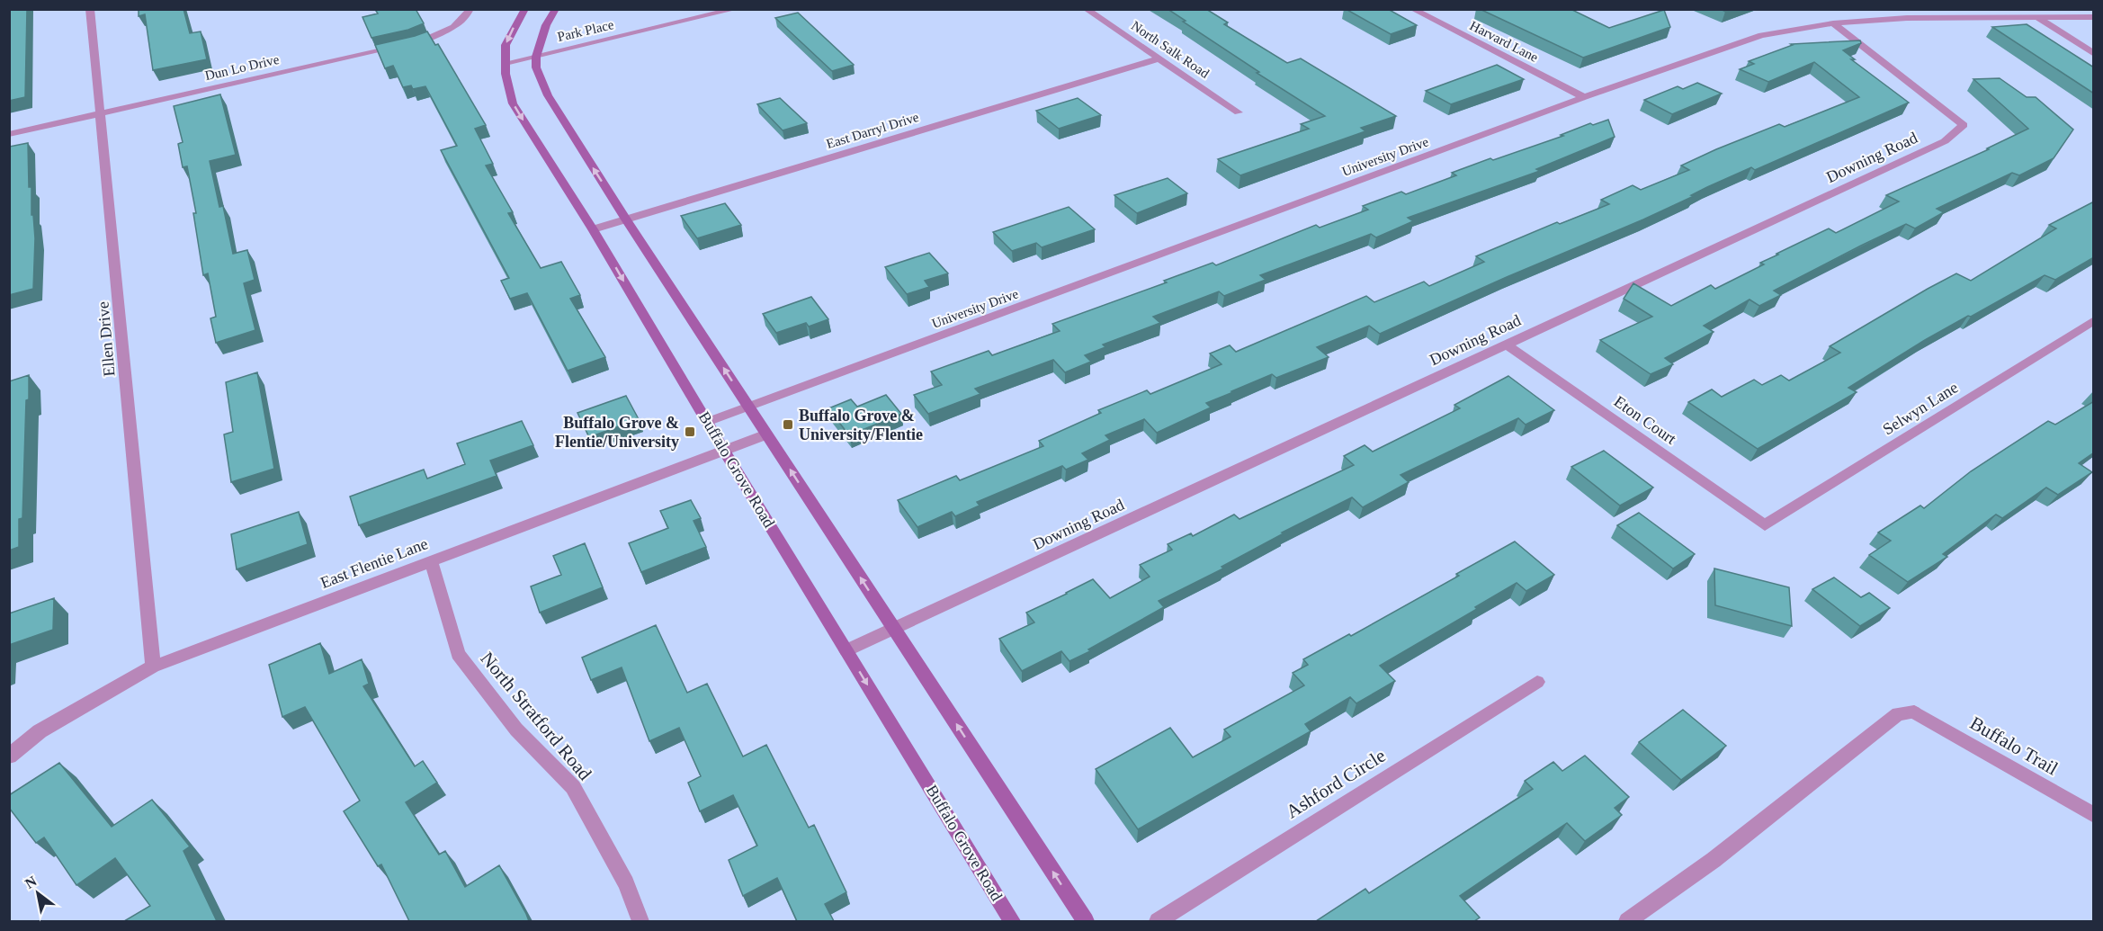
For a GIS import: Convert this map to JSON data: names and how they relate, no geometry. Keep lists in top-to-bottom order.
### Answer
{
  "streets": {
    "main road": ["Buffalo Grove Road"],
    "street": [
      "Park Place",
      "Harvard Lane",
      "North Salk Road",
      "Dun Lo Drive",
      "East Darryl Drive",
      "University Drive",
      "Downing Road",
      "Ellen Drive",
      "Selwyn Lane",
      "Eton Court",
      "East Flentie Lane",
      "North Stratford Road",
      "Buffalo Trail",
      "Ashford Circle"
    ]
  },
  "crossings": [
    ["Park Place", "Buffalo Grove Road"],
    ["Harvard Lane", "University Drive"],
    ["North Salk Road", "East Darryl Drive"],
    ["Dun Lo Drive", "Ellen Drive"],
    ["East Darryl Drive", "Buffalo Grove Road"],
    ["University Drive", "Downing Road"],
    ["University Drive", "Buffalo Grove Road"],
    ["Downing Road", "Eton Court"],
    ["Downing Road", "Buffalo Grove Road"],
    ["Ellen Drive", "East Flentie Lane"],
    ["Selwyn Lane", "Eton Court"],
    ["Buffalo Grove Road", "East Flentie Lane"],
    ["East Flentie Lane", "North Stratford Road"]
  ],
  "places": {
    "transit": ["Buffalo Grove & University/Flentie", "Buffalo Grove & Flentie/University"]
  },
  "north": "top left"
}
